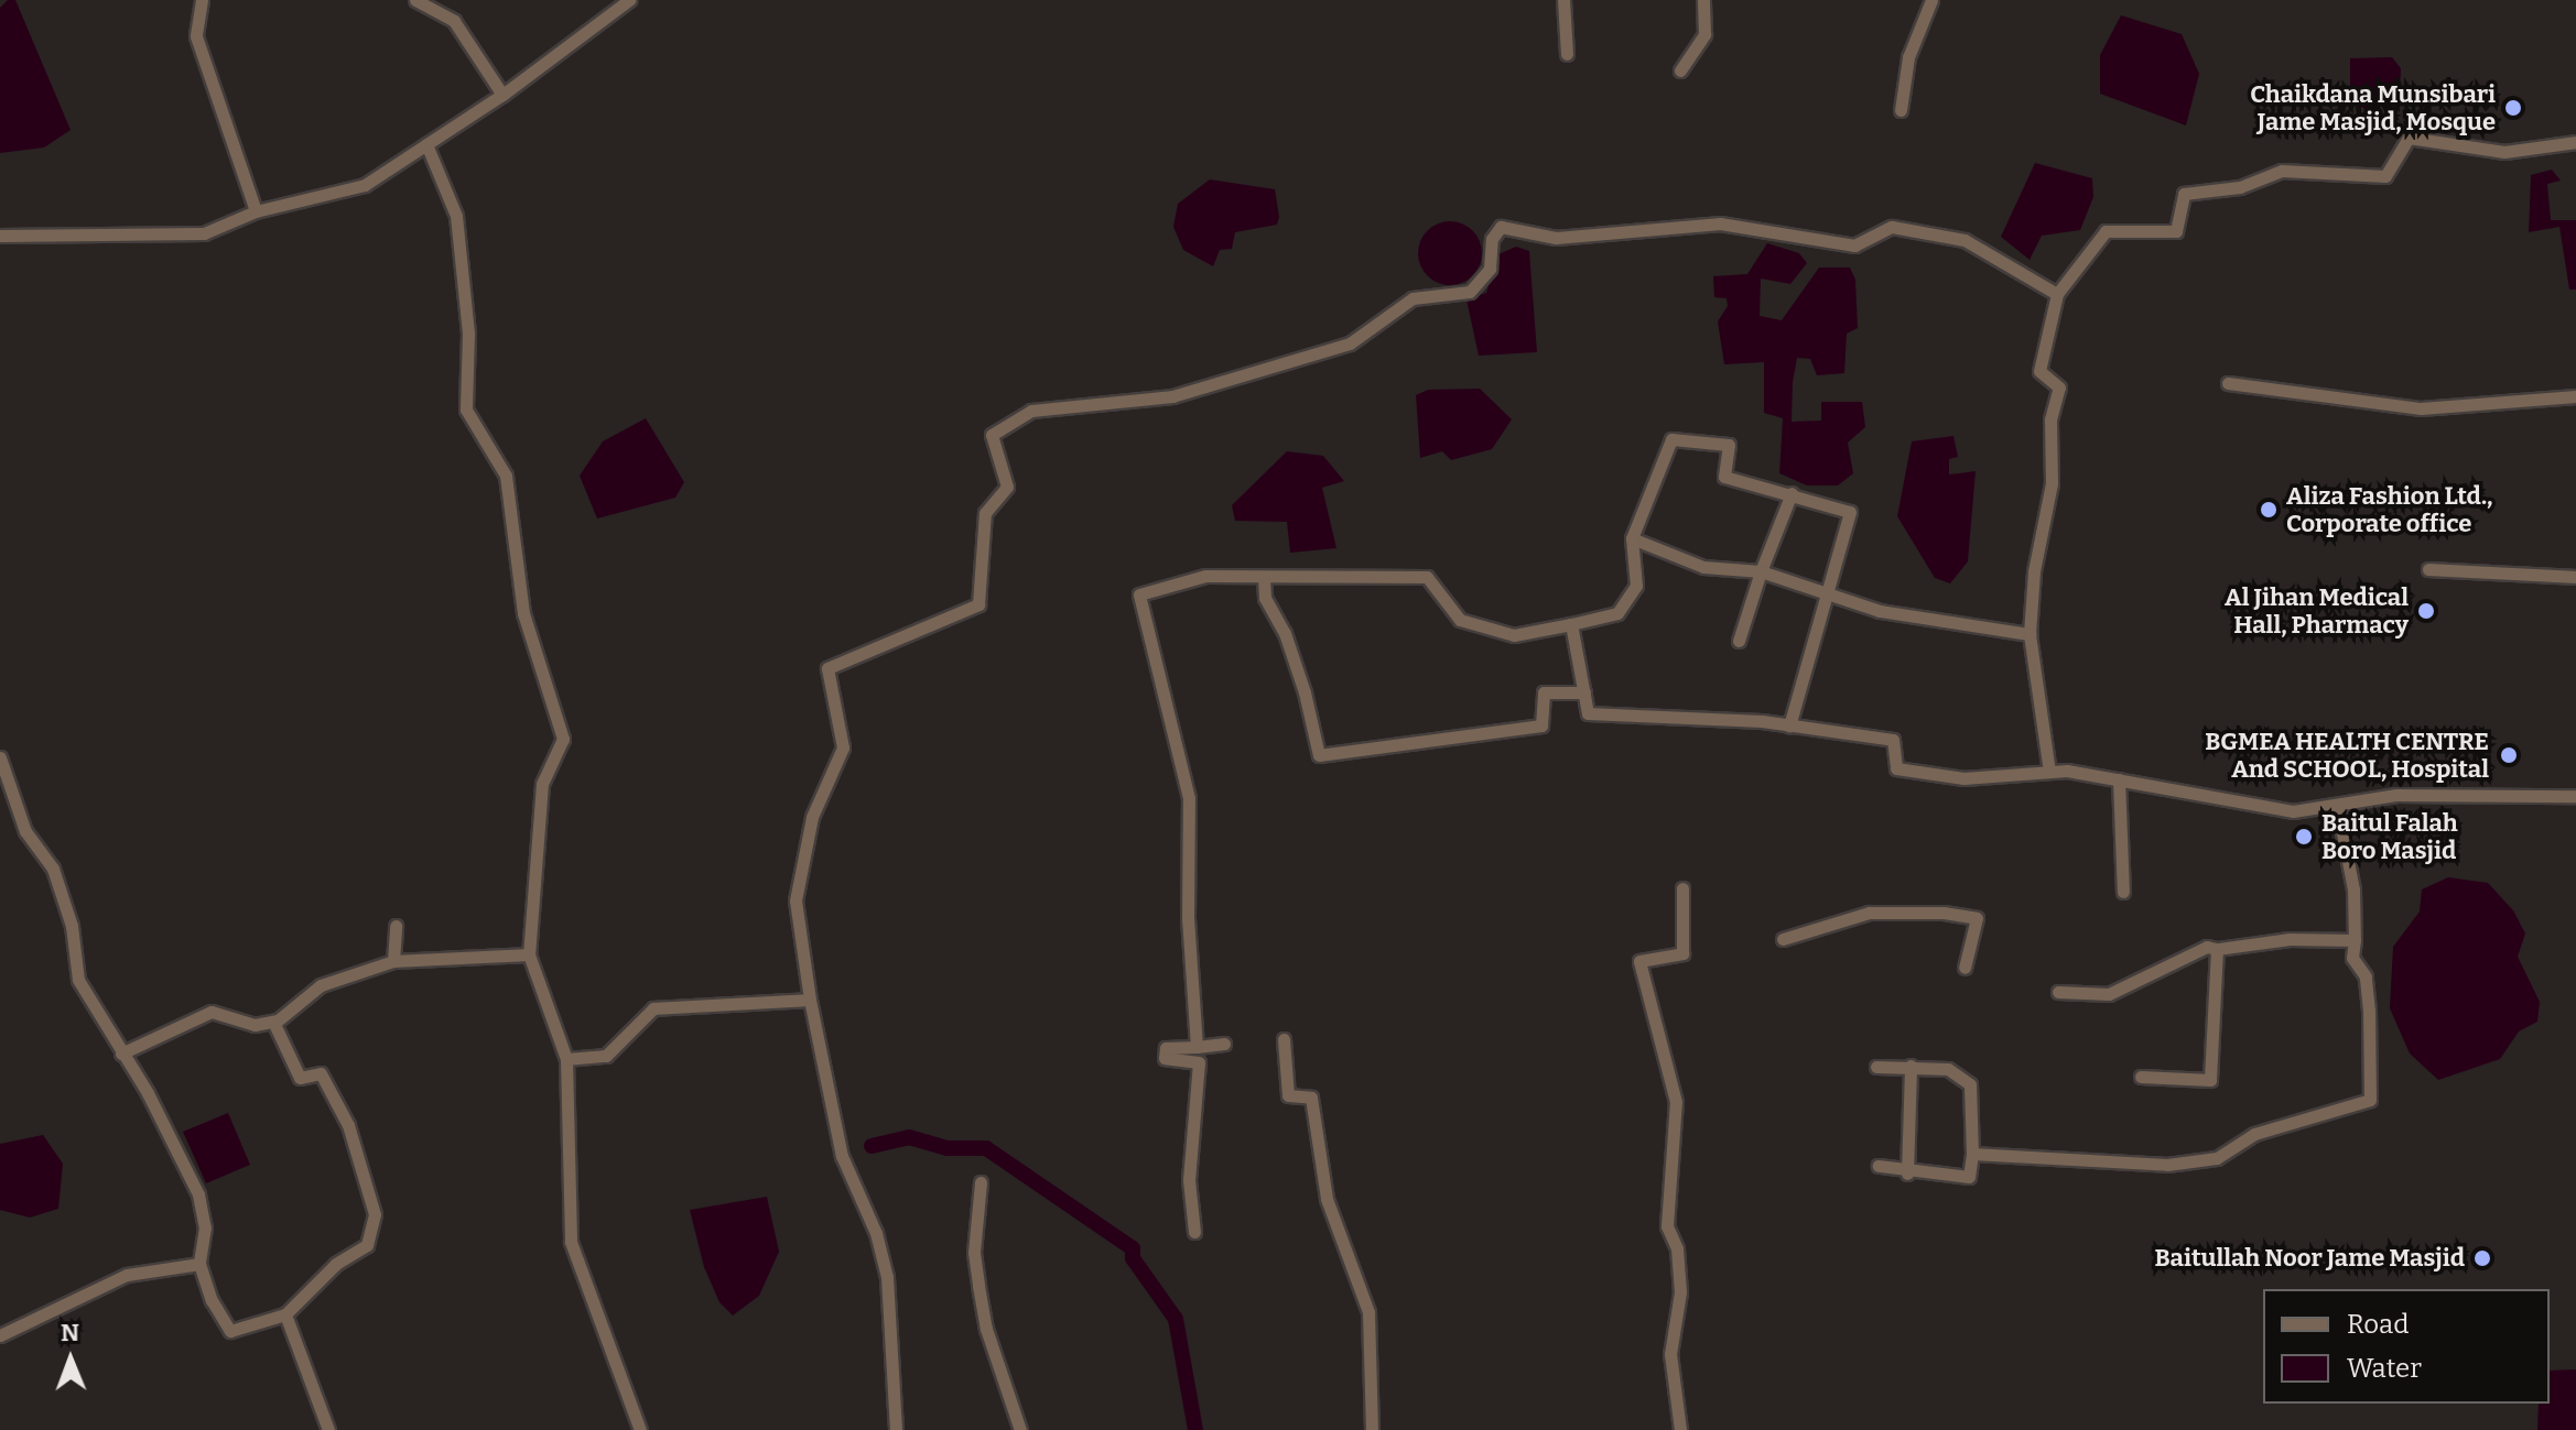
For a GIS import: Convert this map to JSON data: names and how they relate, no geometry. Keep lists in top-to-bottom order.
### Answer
{
  "places": [
    "Chaikdana Munsibari Jame Masjid, Mosque",
    "Aliza Fashion Ltd., Corporate office",
    "Al Jihan Medical Hall, Pharmacy",
    "BGMEA HEALTH CENTRE And SCHOOL, Hospital",
    "Baitul Falah Boro Masjid",
    "Baitullah Noor Jame Masjid"
  ],
  "legend": ["Road", "Water"],
  "north": "top"
}
